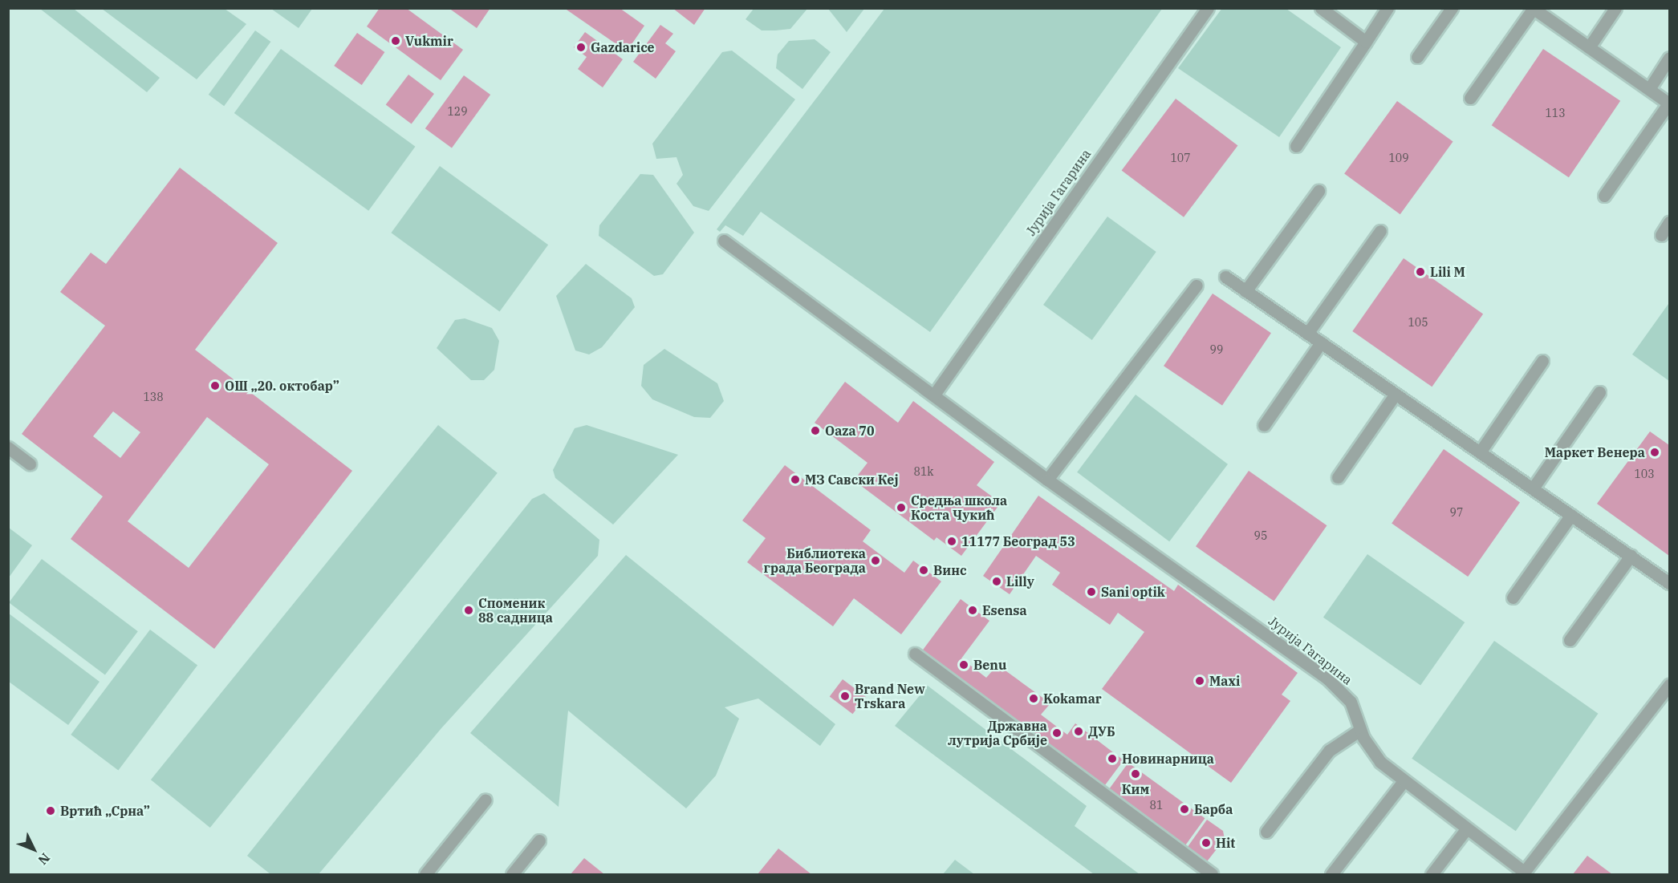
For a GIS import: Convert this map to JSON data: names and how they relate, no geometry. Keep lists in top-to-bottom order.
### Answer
{
  "streets": {
    "street": ["Јурија Гагарина"]
  },
  "places": [
    "Vukmir",
    "Gazdarice",
    "Lili M",
    "ОШ „20. октобар”",
    "Oaza 70",
    "Маркет Венера",
    "МЗ Савски Кеј",
    "Средња школа Коста Чукић",
    "11177 Београд 53",
    "Библиотека града Београда",
    "Винс",
    "Lilly",
    "Sani optik",
    "Споменик 88 садница",
    "Esensa",
    "Benu",
    "Maxi",
    "Brand New Trskara",
    "Kokamar",
    "ДУБ",
    "Државна лутрија Србије",
    "Новинарница",
    "Ким",
    "Барба",
    "Вртић „Срна”",
    "Hit"
  ],
  "house_numbers": [
    "129",
    "113",
    "107",
    "109",
    "105",
    "99",
    "138",
    "81k",
    "103",
    "97",
    "95",
    "81"
  ],
  "north": "bottom right"
}
